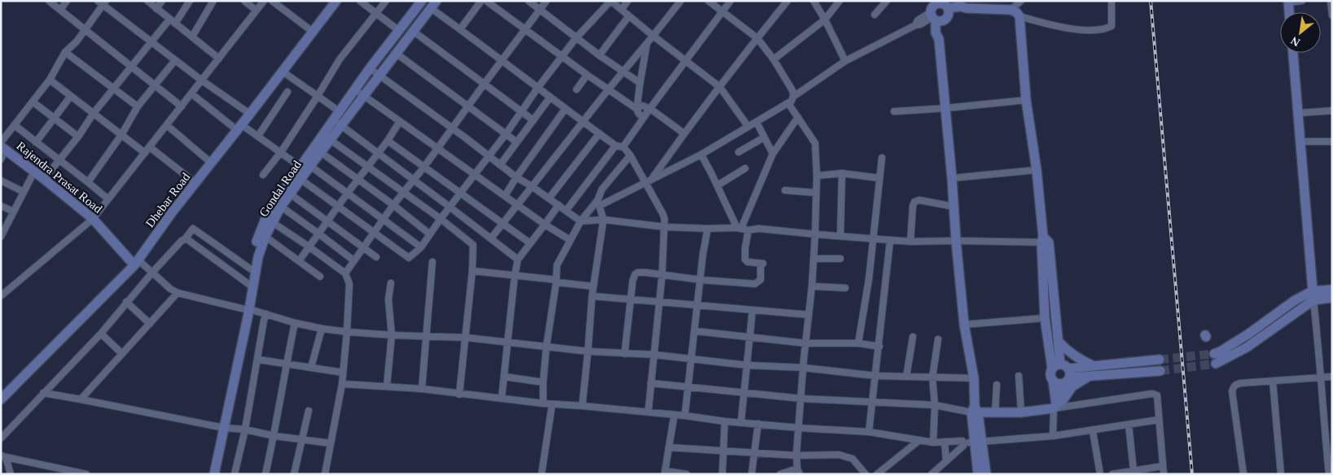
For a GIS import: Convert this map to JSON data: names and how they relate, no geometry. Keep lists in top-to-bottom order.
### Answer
{
  "streets": {
    "street": ["Rajendra Prasat Road", "Gondal Road", "Dhebar Road"]
  },
  "crossings": [
    ["Rajendra Prasat Road", "Dhebar Road"]
  ],
  "north": "bottom left"
}
